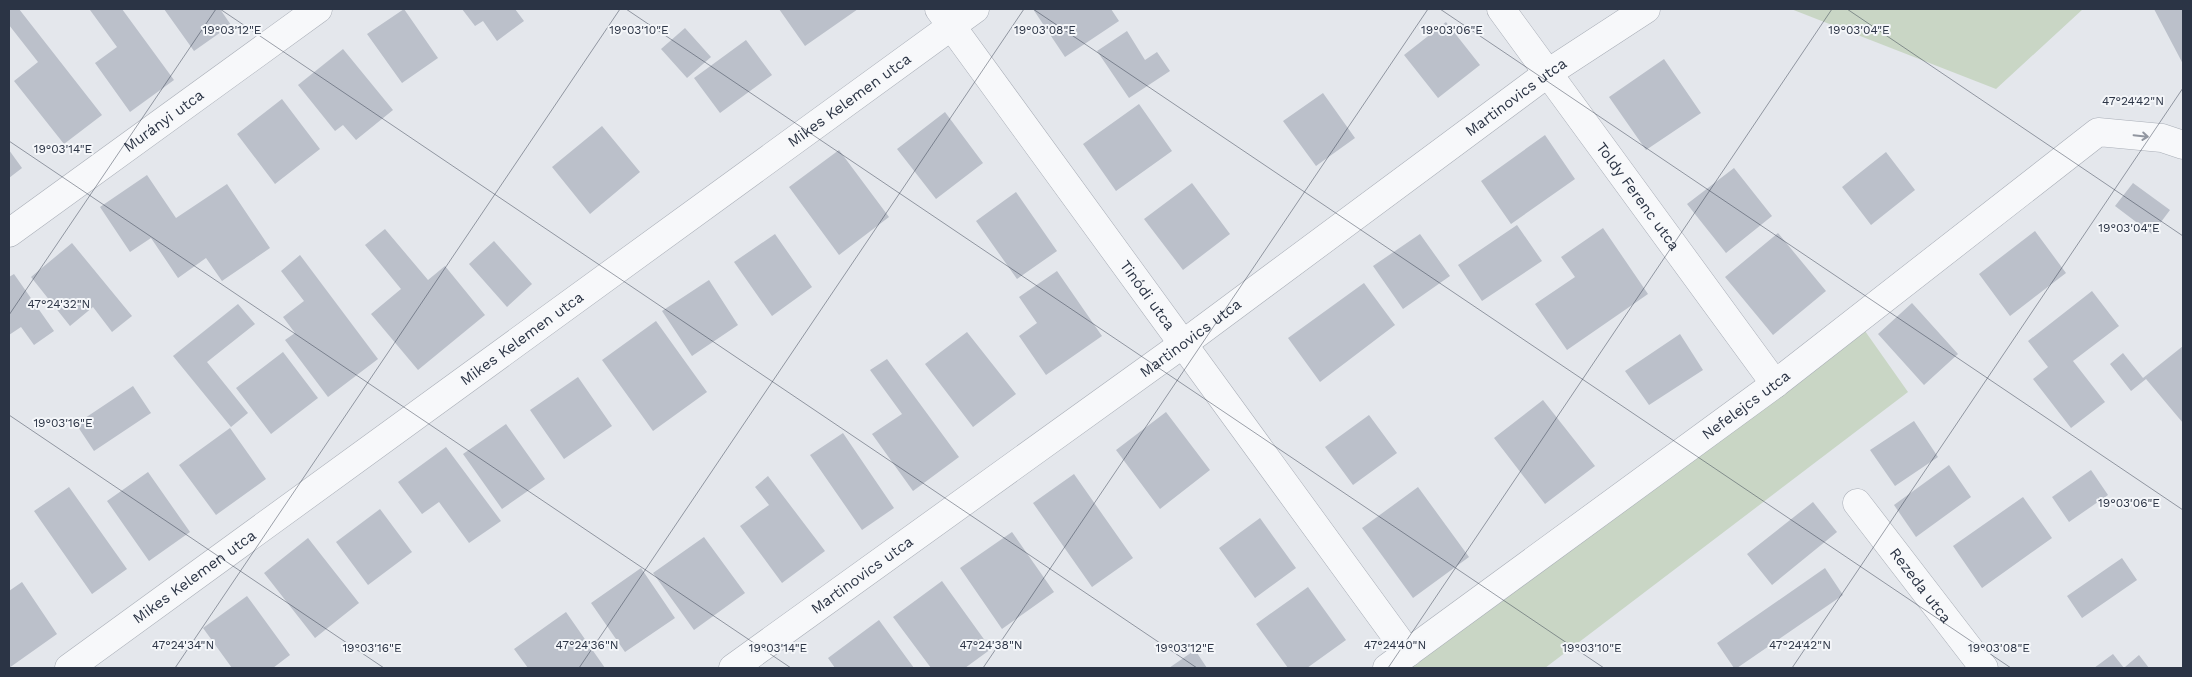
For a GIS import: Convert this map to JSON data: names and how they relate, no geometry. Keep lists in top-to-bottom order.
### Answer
{
  "streets": {
    "street": [
      "Martinovics utca",
      "Mikes Kelemen utca",
      "Murányi utca",
      "Toldy Ferenc utca",
      "Tinódi utca",
      "Nefelejcs utca",
      "Rezeda utca"
    ]
  },
  "crossings": [
    ["Martinovics utca", "Toldy Ferenc utca"],
    ["Martinovics utca", "Tinódi utca"],
    ["Mikes Kelemen utca", "Tinódi utca"],
    ["Toldy Ferenc utca", "Nefelejcs utca"],
    ["Tinódi utca", "Nefelejcs utca"]
  ],
  "one_way": ["Nefelejcs utca"],
  "coordinates": [
    "19°03'12\"E",
    "19°03'10\"E",
    "19°03'04\"E",
    "19°03'08\"E",
    "19°03'06\"E",
    "47°24'42\"N",
    "19°03'14\"E",
    "47°24'32\"N",
    "19°03'16\"E",
    "47°24'34\"N",
    "47°24'36\"N",
    "47°24'38\"N",
    "47°24'40\"N"
  ]
}
